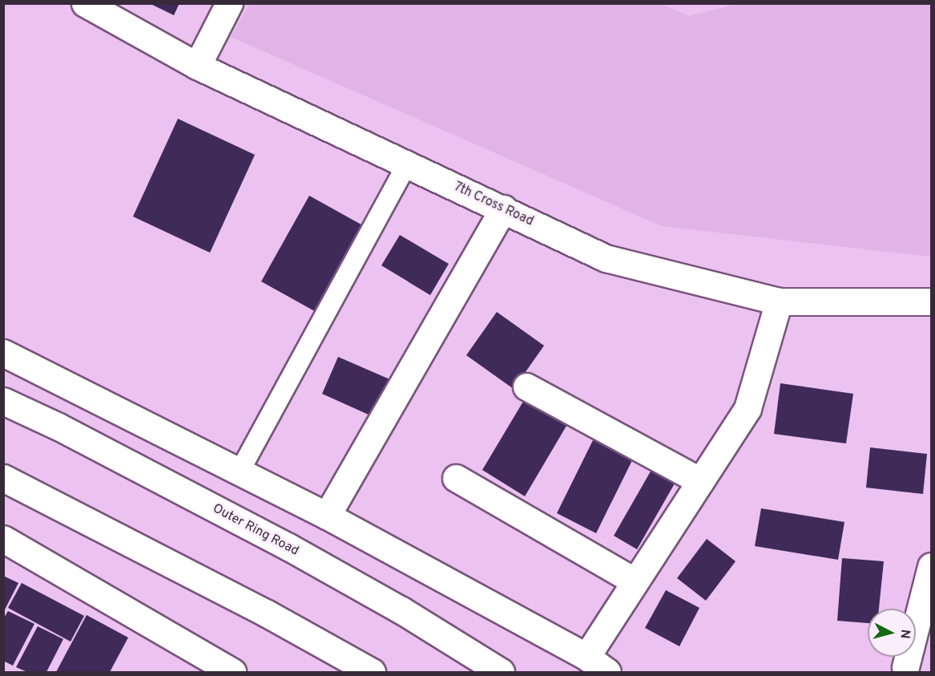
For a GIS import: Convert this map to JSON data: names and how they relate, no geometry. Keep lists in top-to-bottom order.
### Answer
{
  "streets": {
    "main road": ["7th Cross Road", "Outer Ring Road"]
  },
  "north": "right"
}
